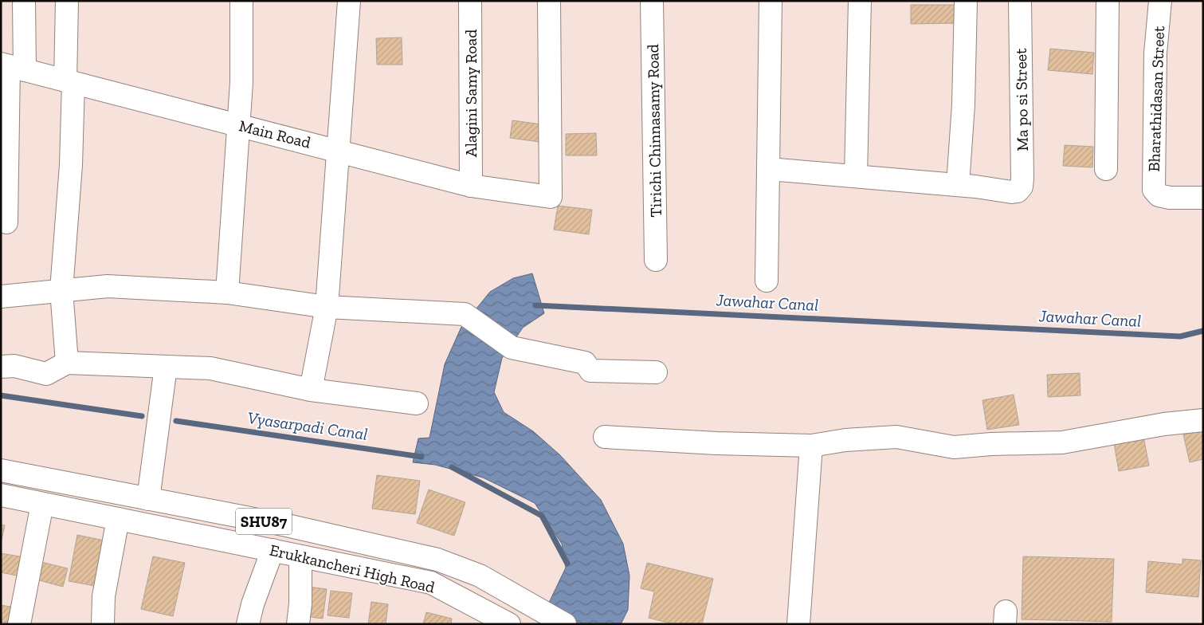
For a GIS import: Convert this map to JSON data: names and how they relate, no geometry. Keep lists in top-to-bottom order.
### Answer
{
  "streets": {
    "street": [
      "Alagini Samy Road",
      "Bharathidasan Street",
      "Ma po si Street",
      "Tirichi Chinnasamy Road",
      "Main Road",
      "SHU87",
      "Erukkancheri High Road"
    ]
  },
  "crossings": [
    ["Alagini Samy Road", "Main Road"]
  ],
  "water": ["Jawahar Canal", "Vyasarpadi Canal"]
}
